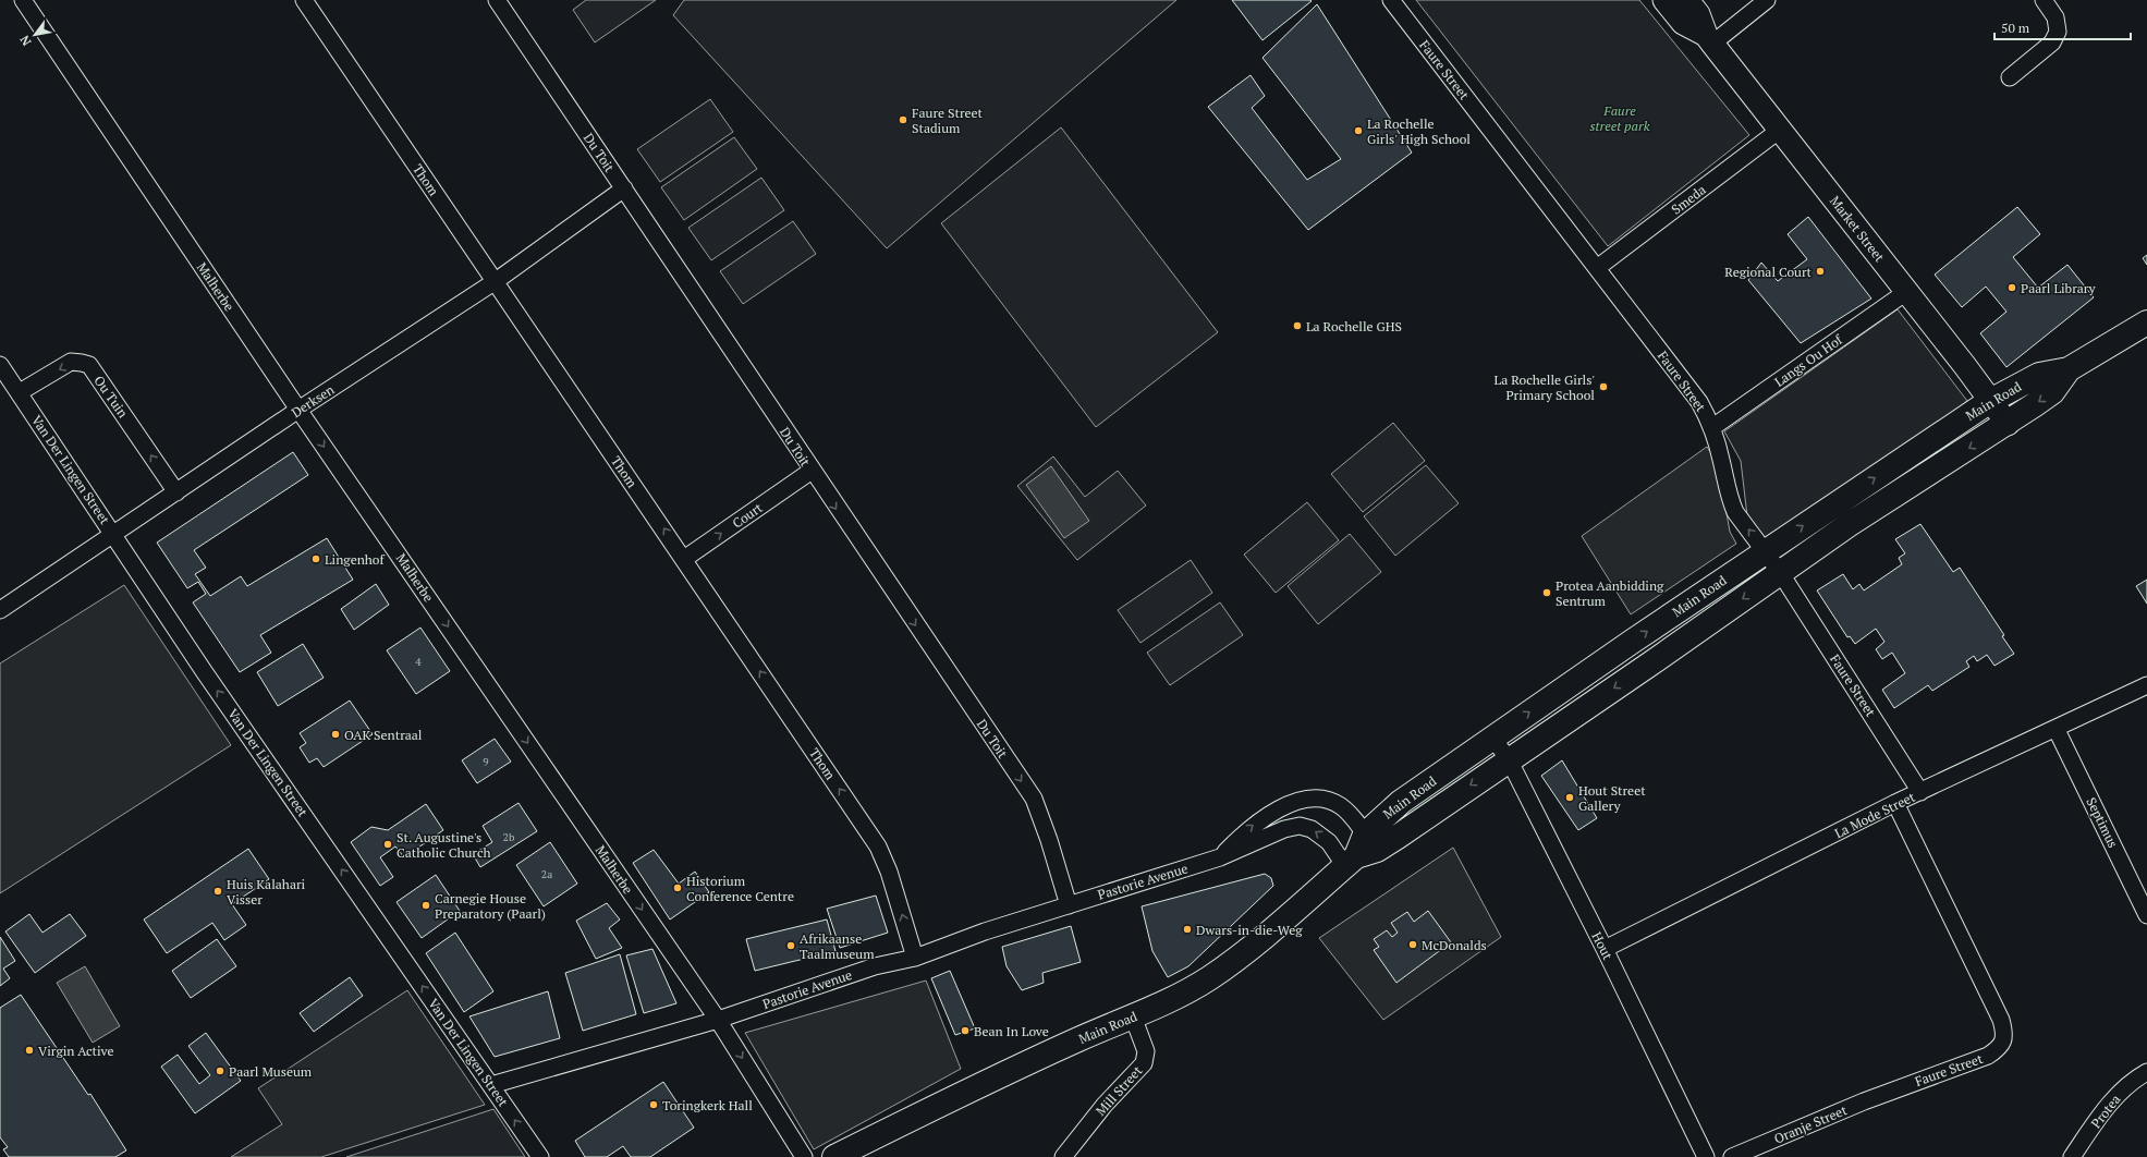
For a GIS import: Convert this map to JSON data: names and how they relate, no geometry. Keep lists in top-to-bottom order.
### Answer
{
  "streets": {
    "main road": ["Market Street", "Main Road"],
    "street": [
      "Faure Street",
      "Du Toit",
      "Thom",
      "Smeda",
      "Malherbe",
      "Langs Ou Hof",
      "Ou Tuin",
      "Derksen",
      "Van Der Lingen Street",
      "Court",
      "La Mode Street",
      "Septimus",
      "Pastorie Avenue",
      "Hout",
      "Mill Street",
      "Protea",
      "Oranje Street"
    ]
  },
  "crossings": [
    ["Faure Street", "Smeda"],
    ["Faure Street", "Langs Ou Hof"],
    ["Faure Street", "Main Road"],
    ["Faure Street", "La Mode Street"],
    ["Faure Street", "Oranje Street"],
    ["Du Toit", "Derksen"],
    ["Du Toit", "Court"],
    ["Du Toit", "Pastorie Avenue"],
    ["Thom", "Derksen"],
    ["Thom", "Court"],
    ["Thom", "Pastorie Avenue"],
    ["Smeda", "Market Street"],
    ["Market Street", "Langs Ou Hof"],
    ["Market Street", "Main Road"],
    ["Malherbe", "Derksen"],
    ["Malherbe", "Pastorie Avenue"],
    ["Ou Tuin", "Derksen"],
    ["Ou Tuin", "Van Der Lingen Street"],
    ["Derksen", "Van Der Lingen Street"],
    ["Main Road", "Pastorie Avenue"],
    ["Main Road", "Hout"],
    ["Main Road", "Mill Street"],
    ["Van Der Lingen Street", "Pastorie Avenue"],
    ["La Mode Street", "Septimus"],
    ["La Mode Street", "Hout"]
  ],
  "one_way": [
    "Du Toit",
    "Thom",
    "Malherbe",
    "Van Der Lingen Street",
    "Court"
  ],
  "parks": ["Faure street park"],
  "places": [
    "Faure Street Stadium",
    "La Rochelle Girls' High School",
    "Regional Court",
    "Paarl Library",
    "La Rochelle GHS",
    "La Rochelle Girls' Primary School",
    "Lingenhof",
    "Protea Aanbidding Sentrum",
    "OAK Sentraal",
    "Hout Street Gallery",
    "St. Augustine's Catholic Church",
    "Historium Conference Centre",
    "Huis Kalahari Visser",
    "Carnegie House Preparatory (Paarl)",
    "Dwars-in-die-Weg",
    "McDonalds",
    "Afrikaanse Taalmuseum",
    "Bean In Love",
    "Virgin Active",
    "Paarl Museum",
    "Toringkerk Hall"
  ],
  "house_numbers": [
    "4",
    "9",
    "2b",
    "2a"
  ],
  "scale_bar": "50 m",
  "north": "bottom left"
}
